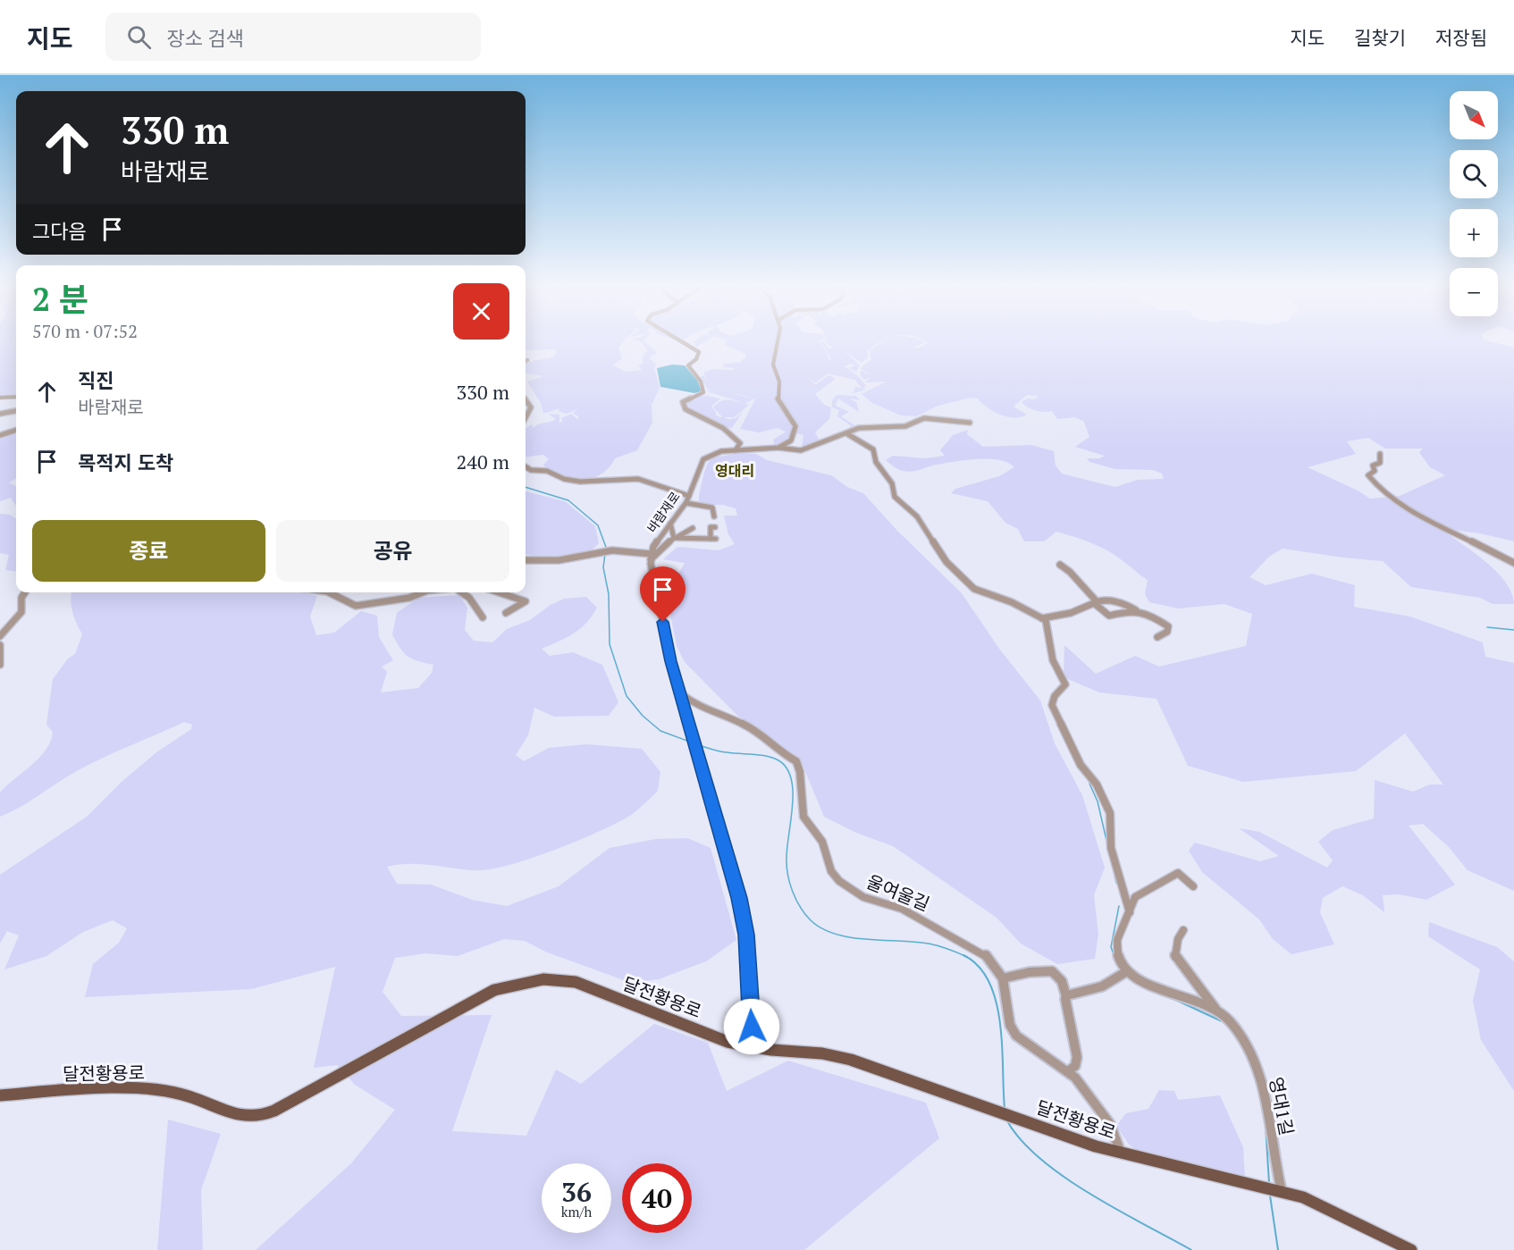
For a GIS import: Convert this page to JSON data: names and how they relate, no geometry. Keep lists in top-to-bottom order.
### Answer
{
  "streets": {
    "main road": ["달전황용로"],
    "street": ["바람재로", "울여울길", "영대1길"]
  },
  "crossings": [
    ["울여울길", "달전황용로"],
    ["달전황용로", "영대1길"]
  ],
  "districts": ["영대리"],
  "north": "bottom right",
  "page": {
    "header": "지도",
    "search": "장소 검색",
    "nav": ["지도", "길찾기", "저장됨"],
    "map_buttons": ["+", "−"],
    "turn": ["330 m", "바람재로"],
    "then": "그다음",
    "heading": ["2 분", "570 m · 07:52"],
    "list": [
      {
        "name": "직진",
        "note": "바람재로",
        "value": "330 m"
      },
      {
        "name": "목적지 도착",
        "value": "240 m"
      }
    ],
    "buttons": ["종료", "공유"],
    "speed": "36 km/h",
    "limit": "40"
  }
}
